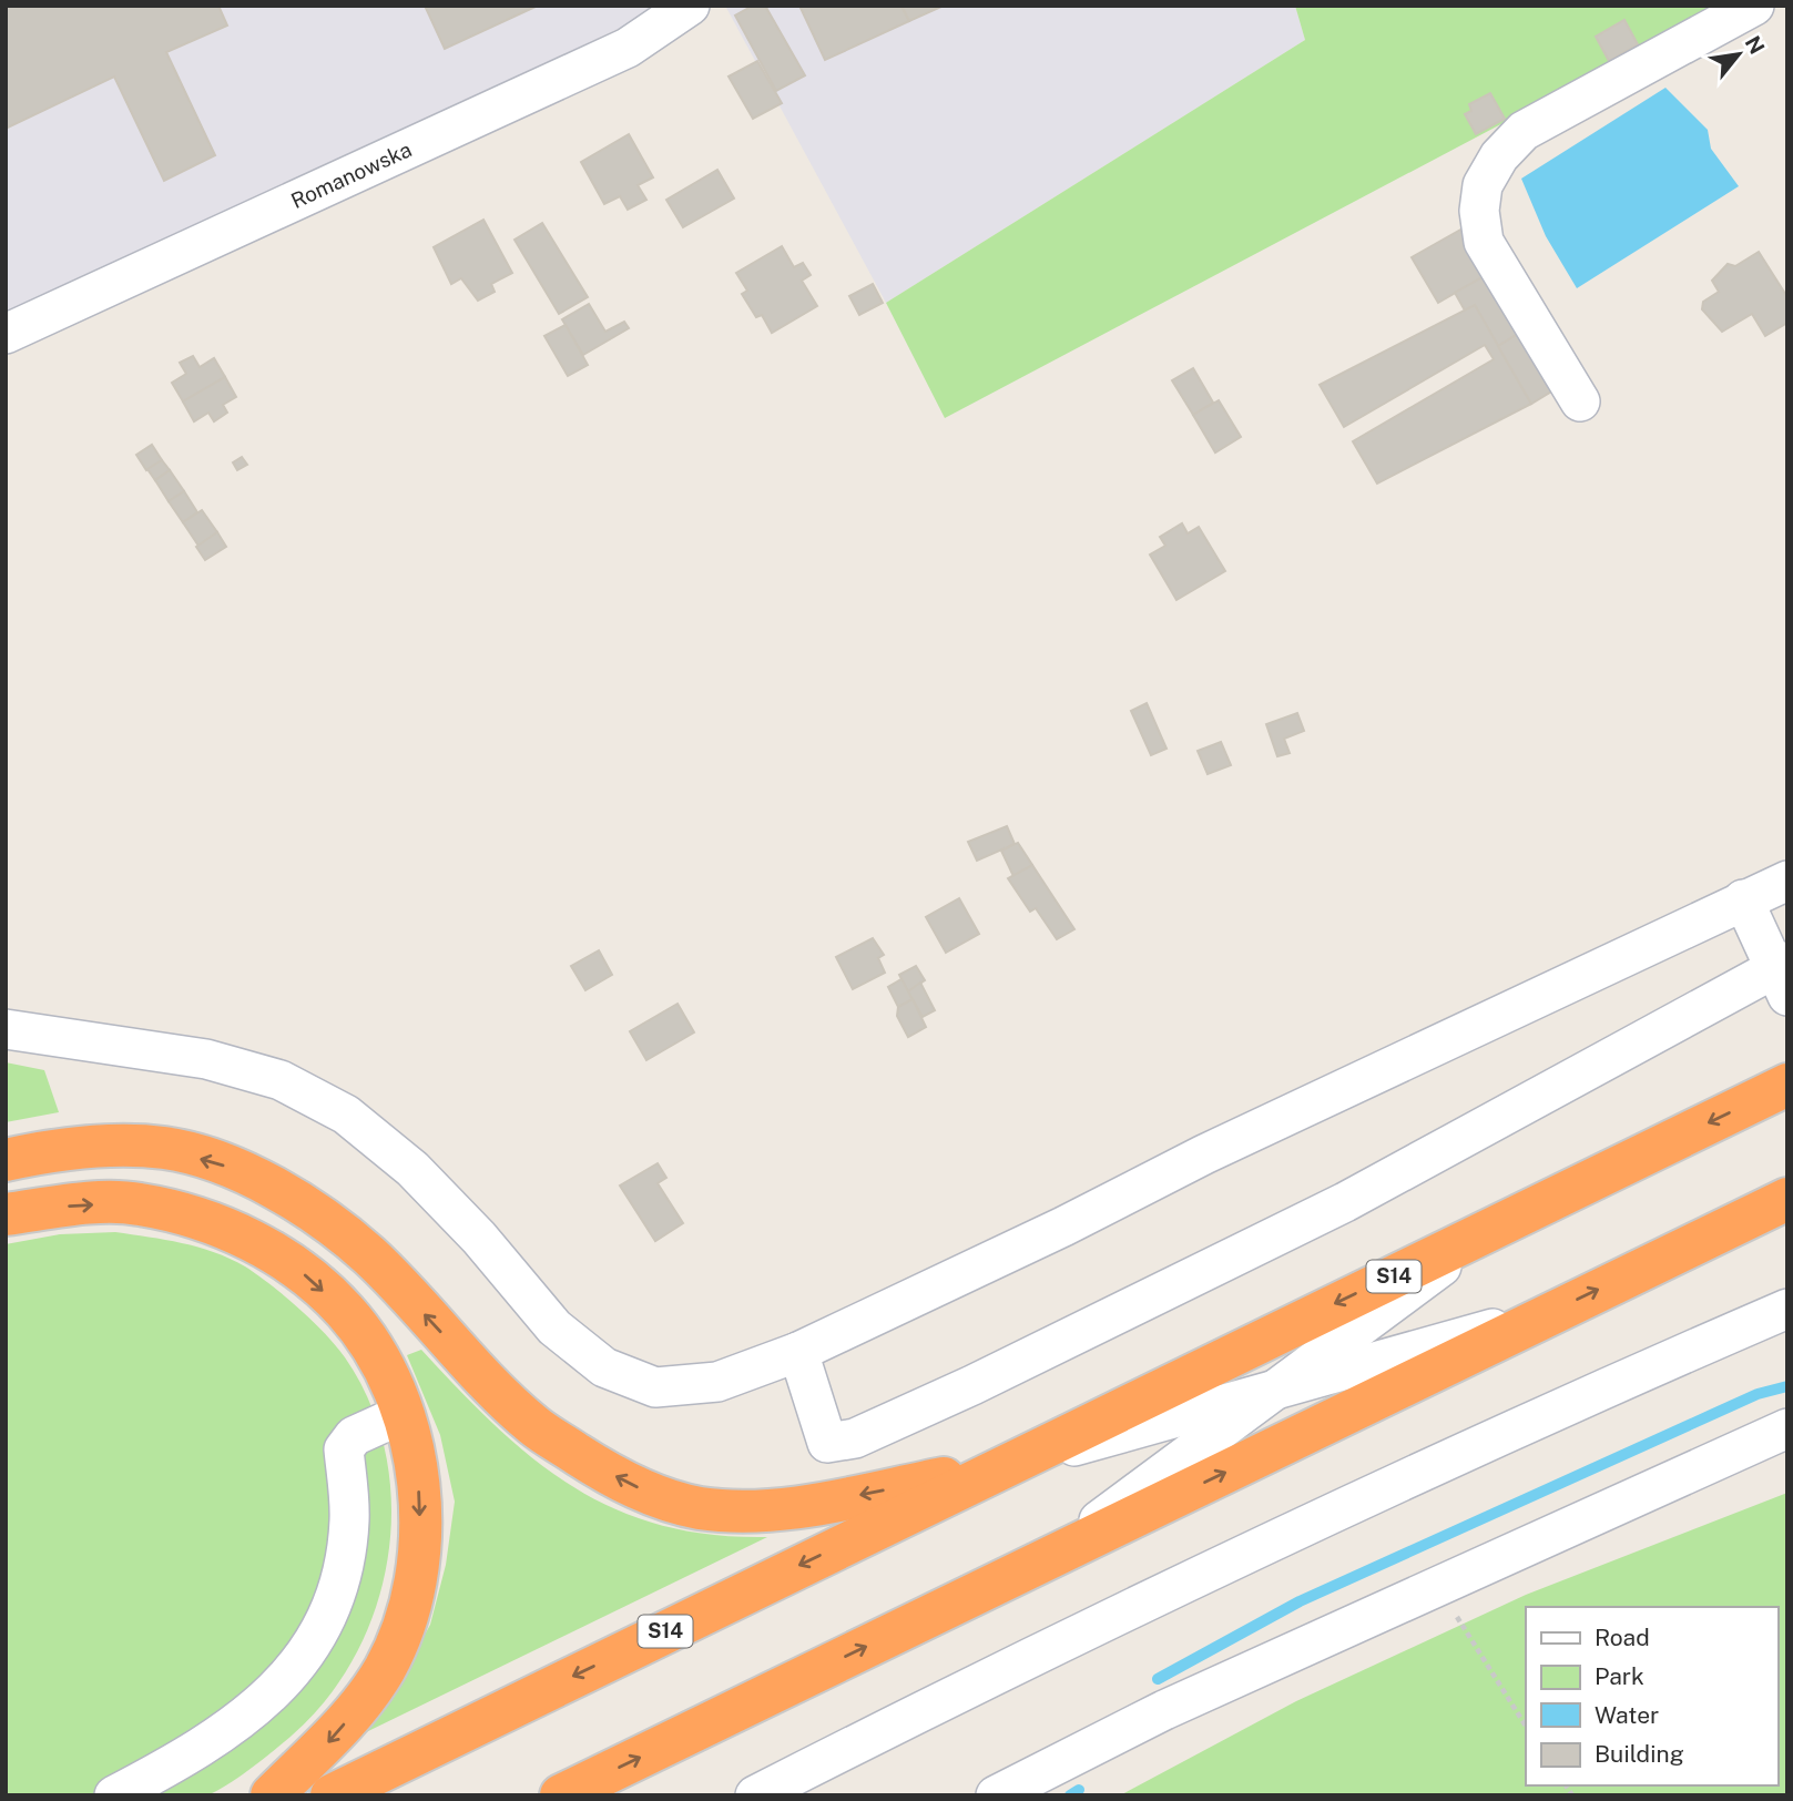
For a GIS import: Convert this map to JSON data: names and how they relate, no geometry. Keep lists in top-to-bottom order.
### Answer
{
  "streets": {
    "highway": ["S14"],
    "street": ["Romanowska"]
  },
  "legend": [
    "Road",
    "Park",
    "Water",
    "Building"
  ],
  "north": "top right"
}
